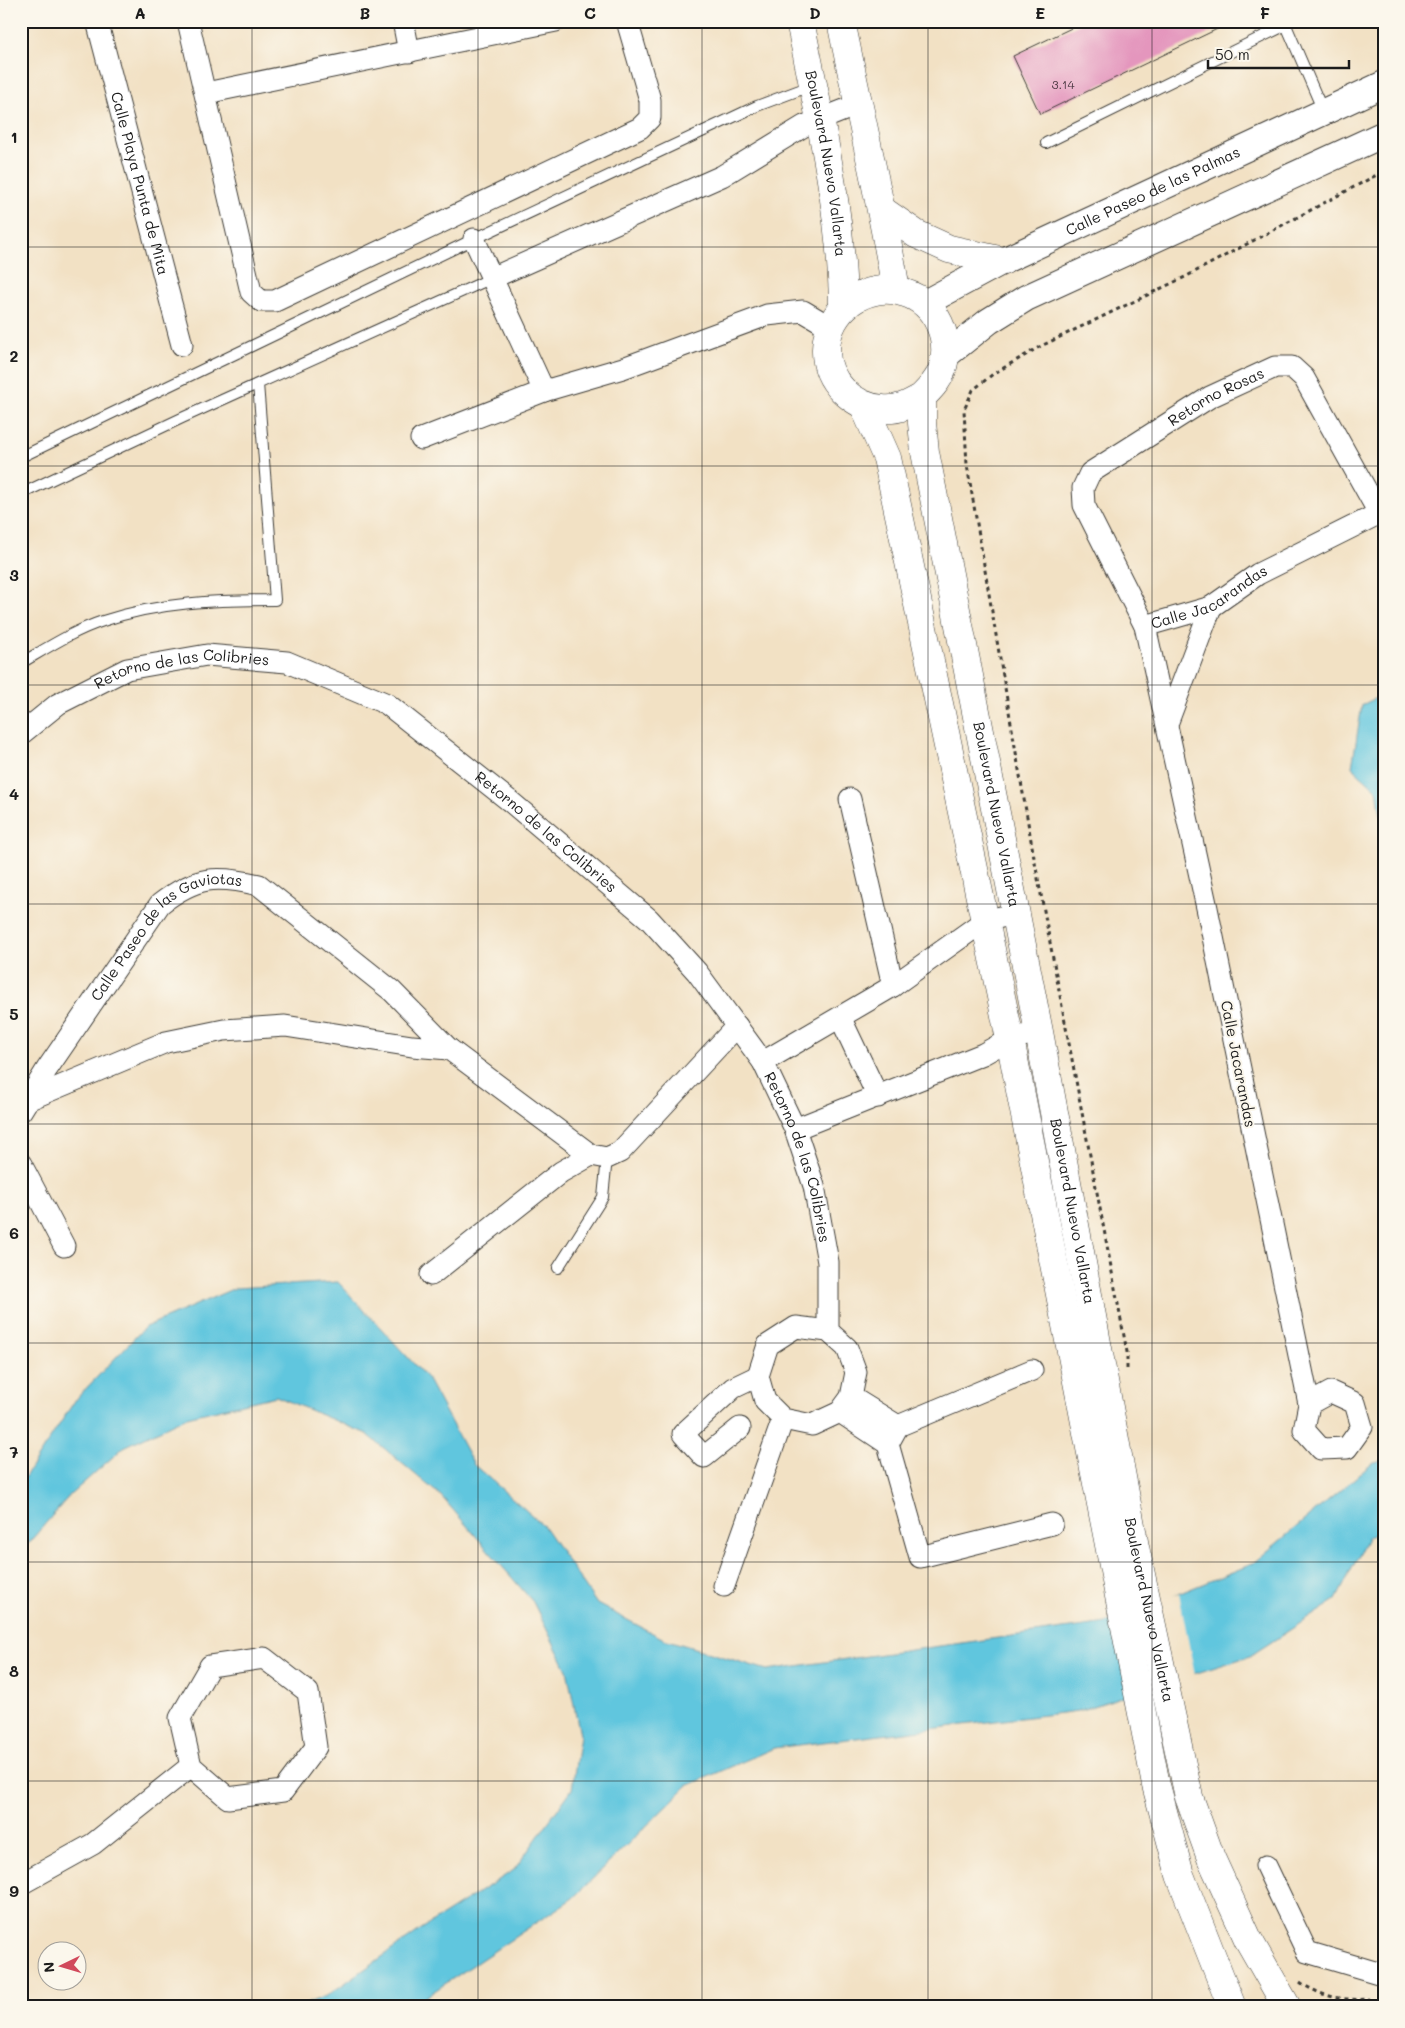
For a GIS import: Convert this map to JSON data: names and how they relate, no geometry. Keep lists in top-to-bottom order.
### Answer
{
  "streets": {
    "main road": ["Boulevard Nuevo Vallarta"],
    "street": [
      "Calle Playa Punta de Mita",
      "Calle Paseo de las Palmas",
      "Retorno Rosas",
      "Calle Jacarandas",
      "Retorno de las Colibries",
      "Calle Paseo de las Gaviotas"
    ]
  },
  "crossings": [
    ["Boulevard Nuevo Vallarta", "Calle Paseo de las Palmas"],
    ["Retorno Rosas", "Calle Jacarandas"]
  ],
  "house_numbers": ["3.14"],
  "scale_bar": "50 m",
  "north": "left",
  "grid": {
    "columns": [
      "A",
      "B",
      "C",
      "D",
      "E",
      "F"
    ],
    "rows": [
      "1",
      "2",
      "3",
      "4",
      "5",
      "6",
      "7",
      "8",
      "9"
    ]
  }
}
